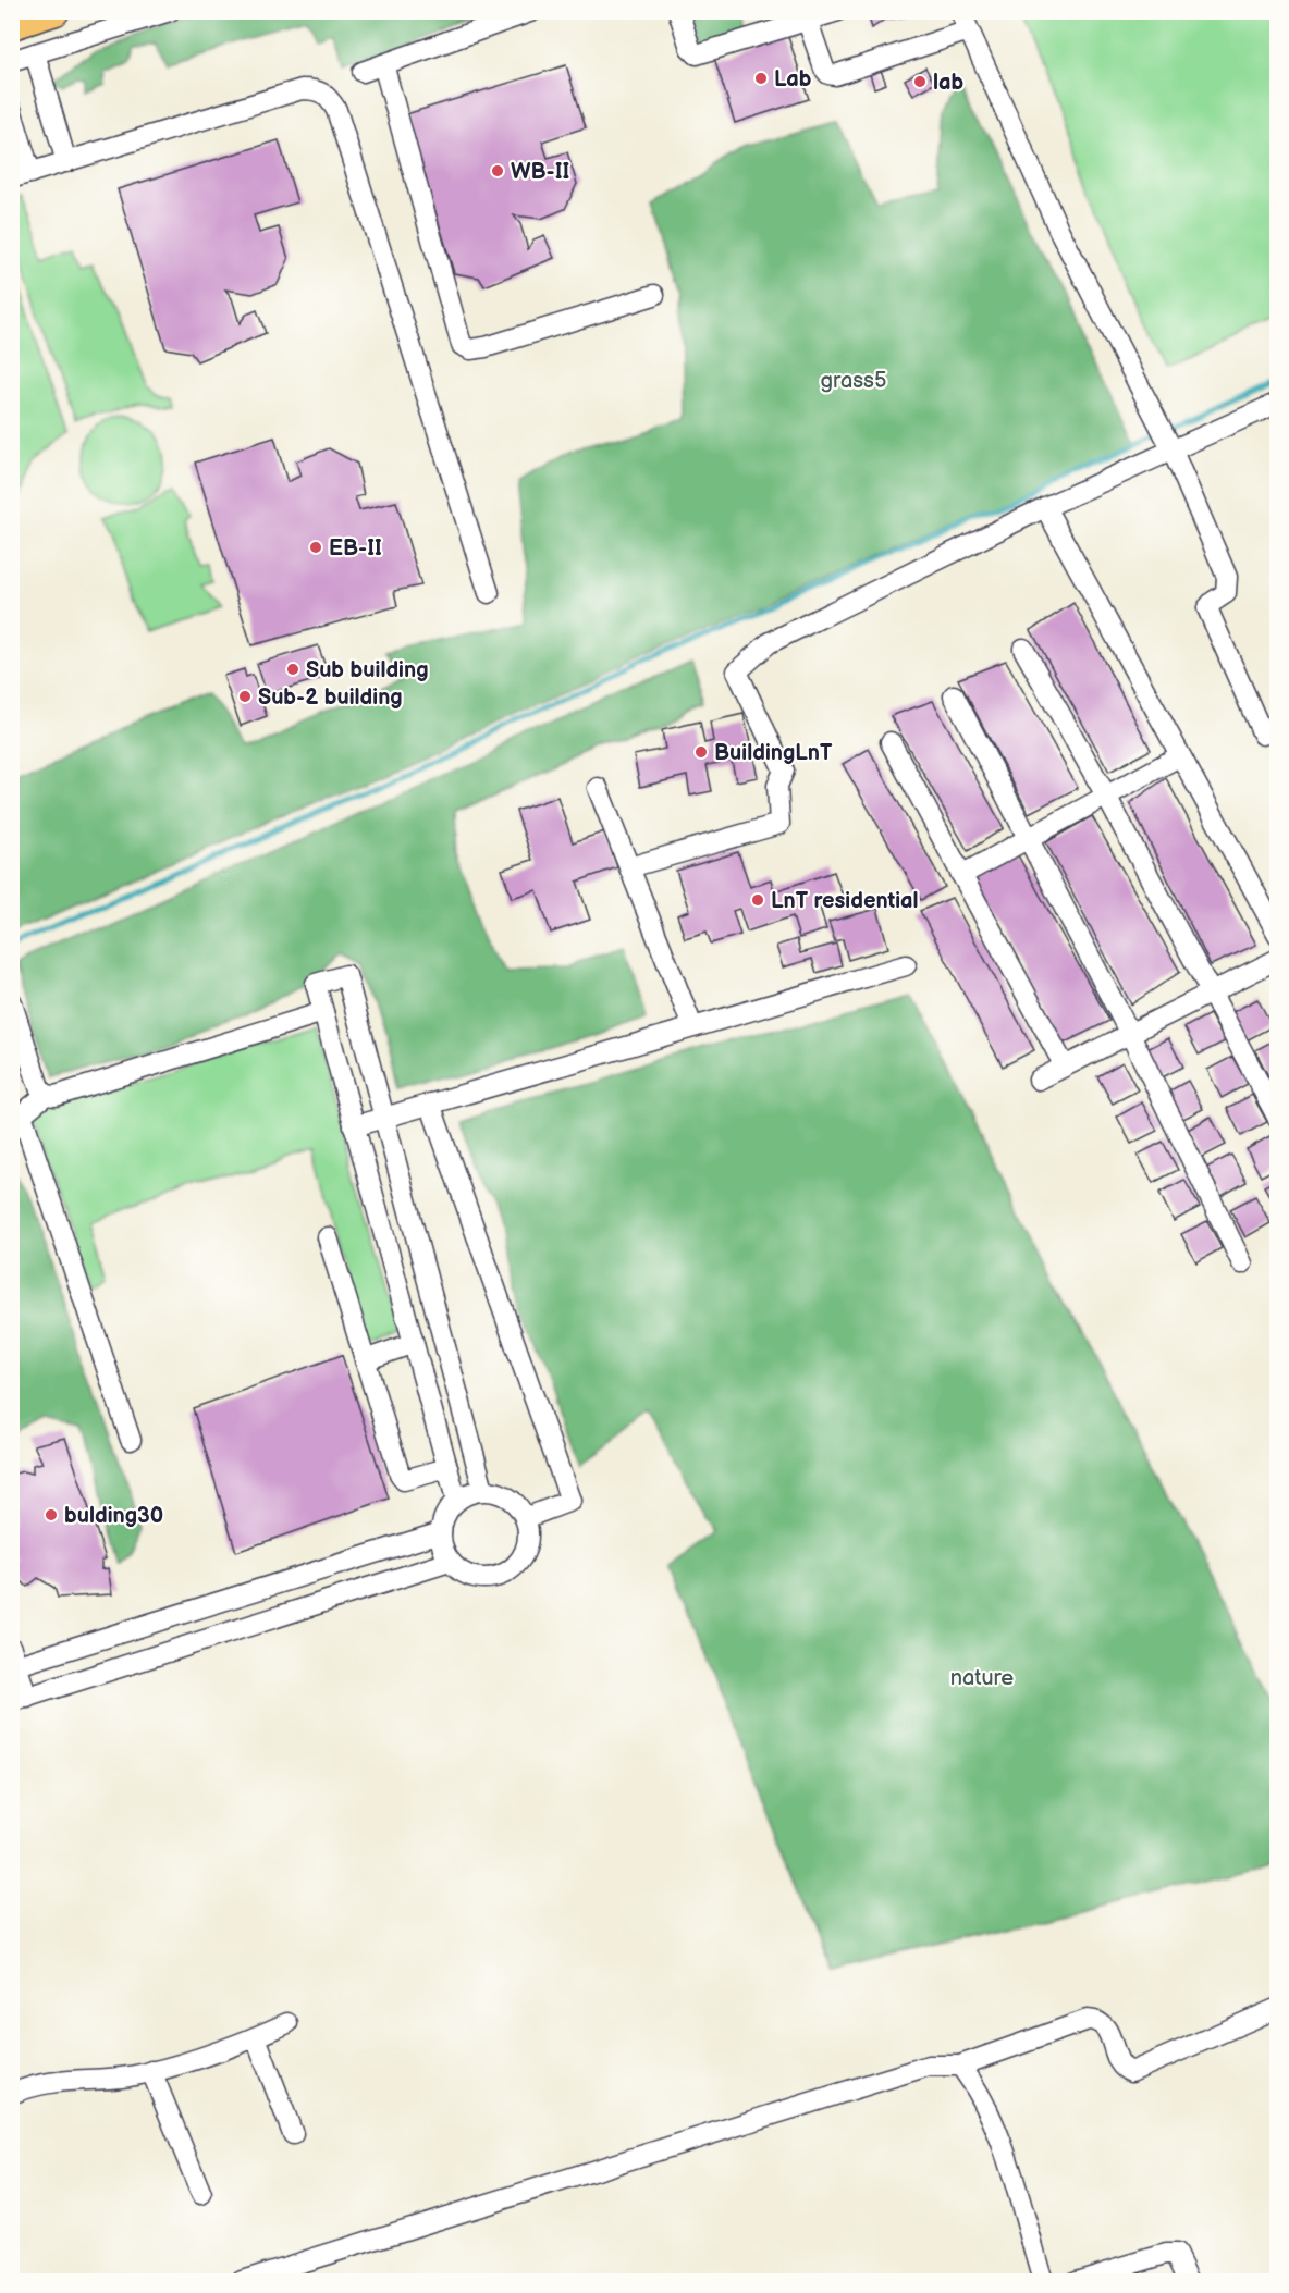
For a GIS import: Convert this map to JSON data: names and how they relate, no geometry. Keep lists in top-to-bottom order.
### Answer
{
  "parks": ["grass5", "nature"],
  "places": [
    "Lab",
    "lab",
    "WB-II",
    "EB-II",
    "Sub building",
    "Sub-2 building",
    "BuildingLnT",
    "LnT residential",
    "bulding30"
  ]
}
